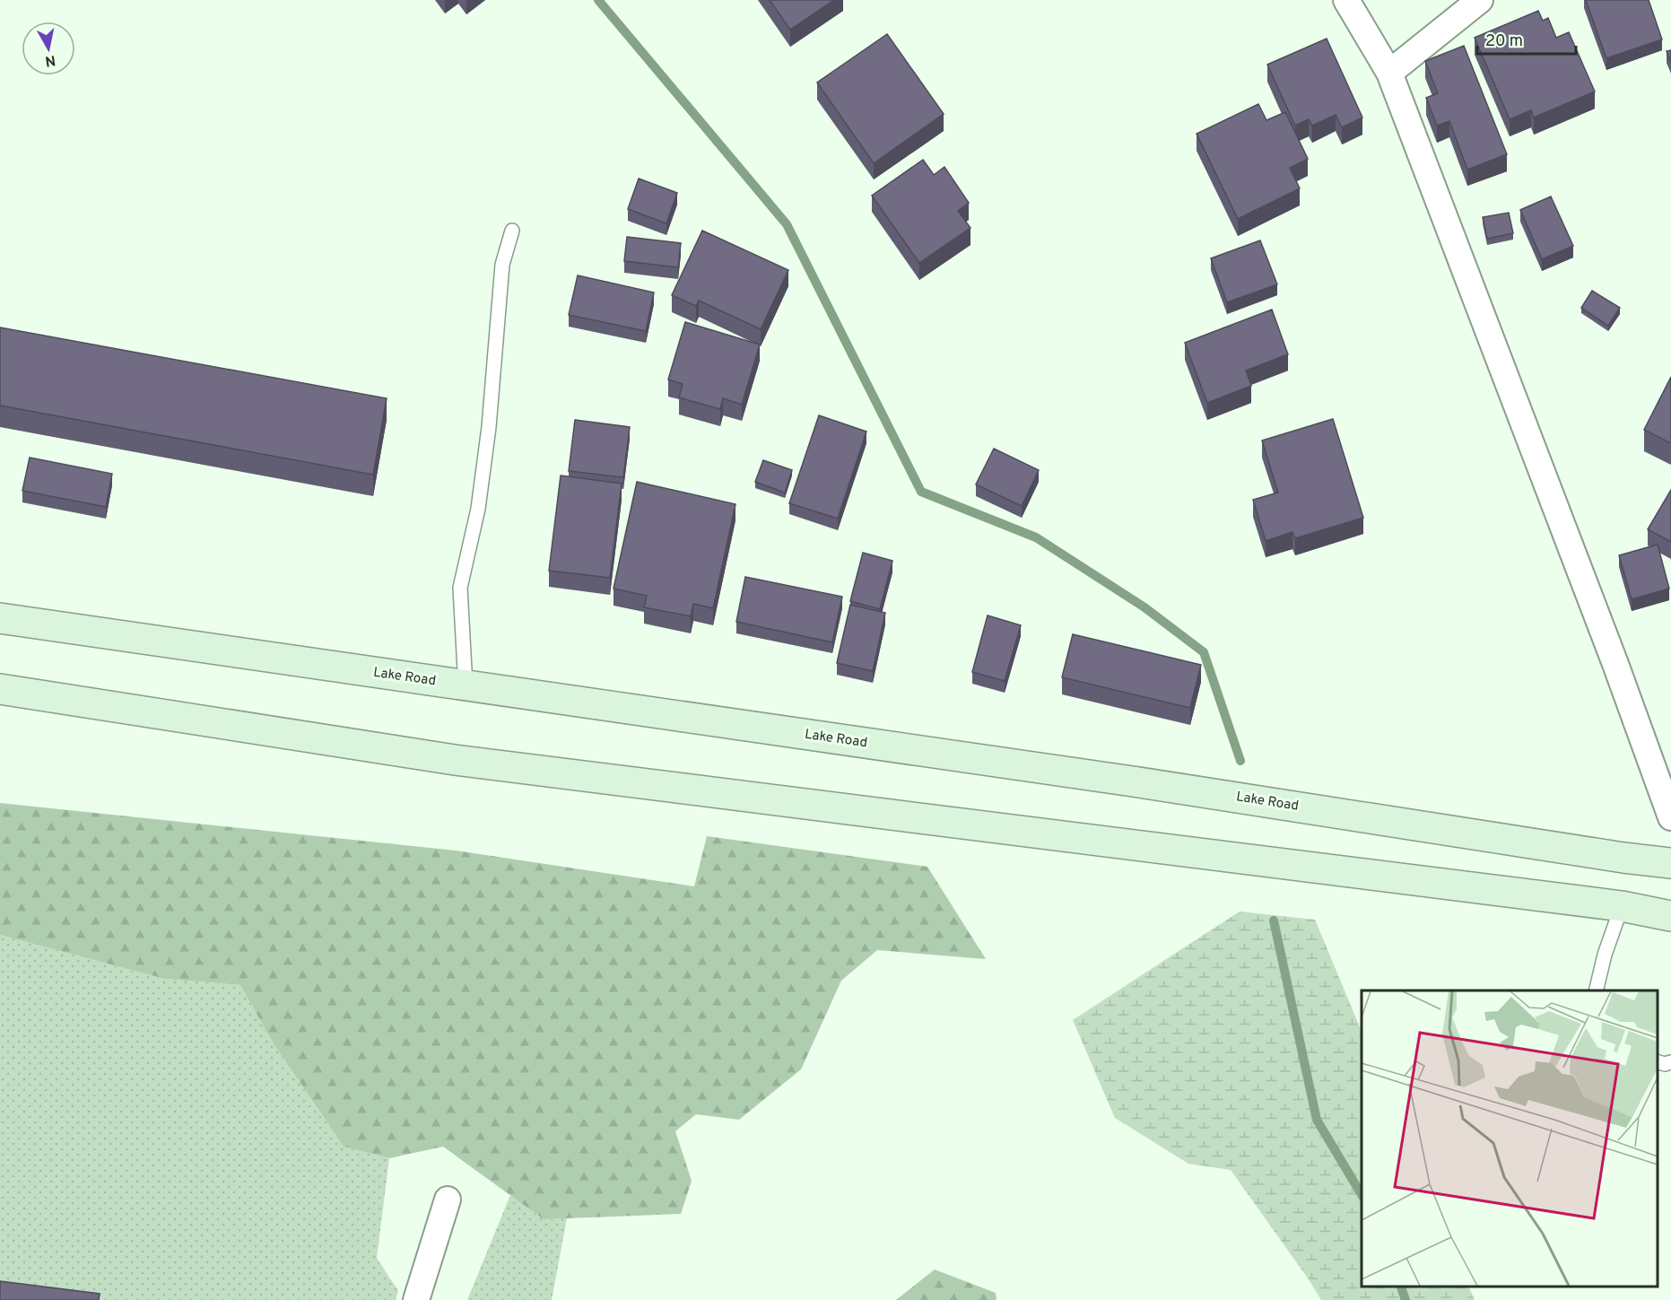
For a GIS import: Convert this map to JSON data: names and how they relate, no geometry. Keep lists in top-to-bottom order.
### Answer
{
  "streets": {
    "main road": ["Lake Road"]
  },
  "scale_bar": "20 m",
  "north": "bottom"
}
